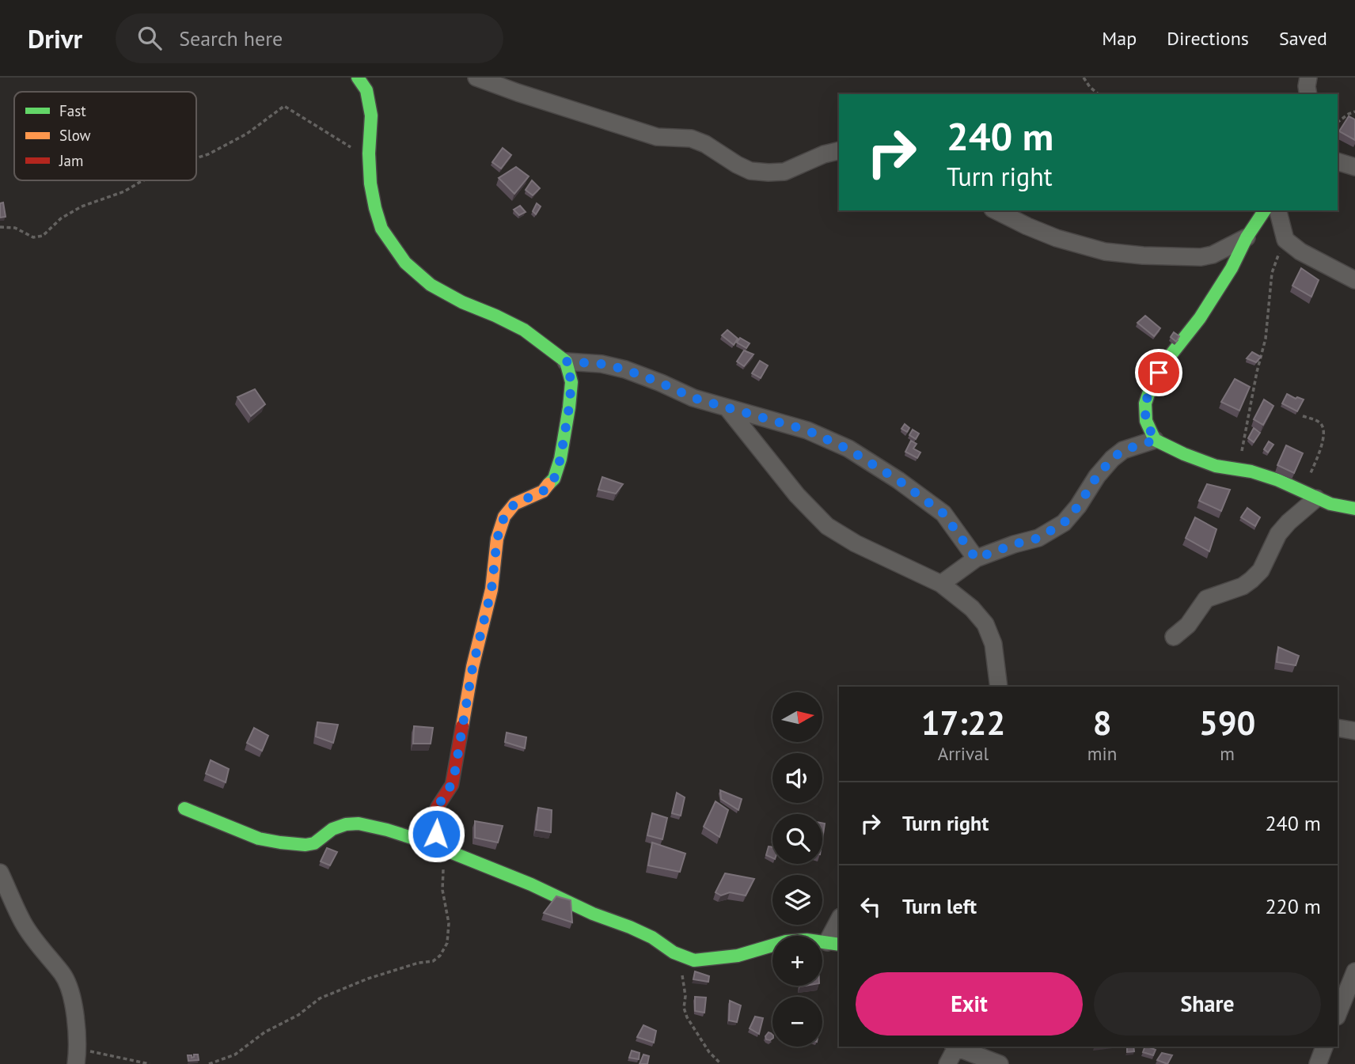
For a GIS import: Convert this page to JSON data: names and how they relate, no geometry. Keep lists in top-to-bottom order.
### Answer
{
  "legend": ["Fast", "Slow", "Jam"],
  "north": "right",
  "page": {
    "header": "Drivr",
    "search": "Search here",
    "nav": ["Map", "Directions", "Saved"],
    "turn": ["240 m", "Turn right"],
    "eta": [
      "17:22",
      "Arrival",
      "8",
      "min",
      "590",
      "m"
    ],
    "map_buttons": ["+", "−"],
    "list": [
      {
        "name": "Turn right",
        "value": "240 m"
      },
      {
        "name": "Turn left",
        "value": "220 m"
      }
    ],
    "buttons": ["Exit", "Share"]
  }
}
